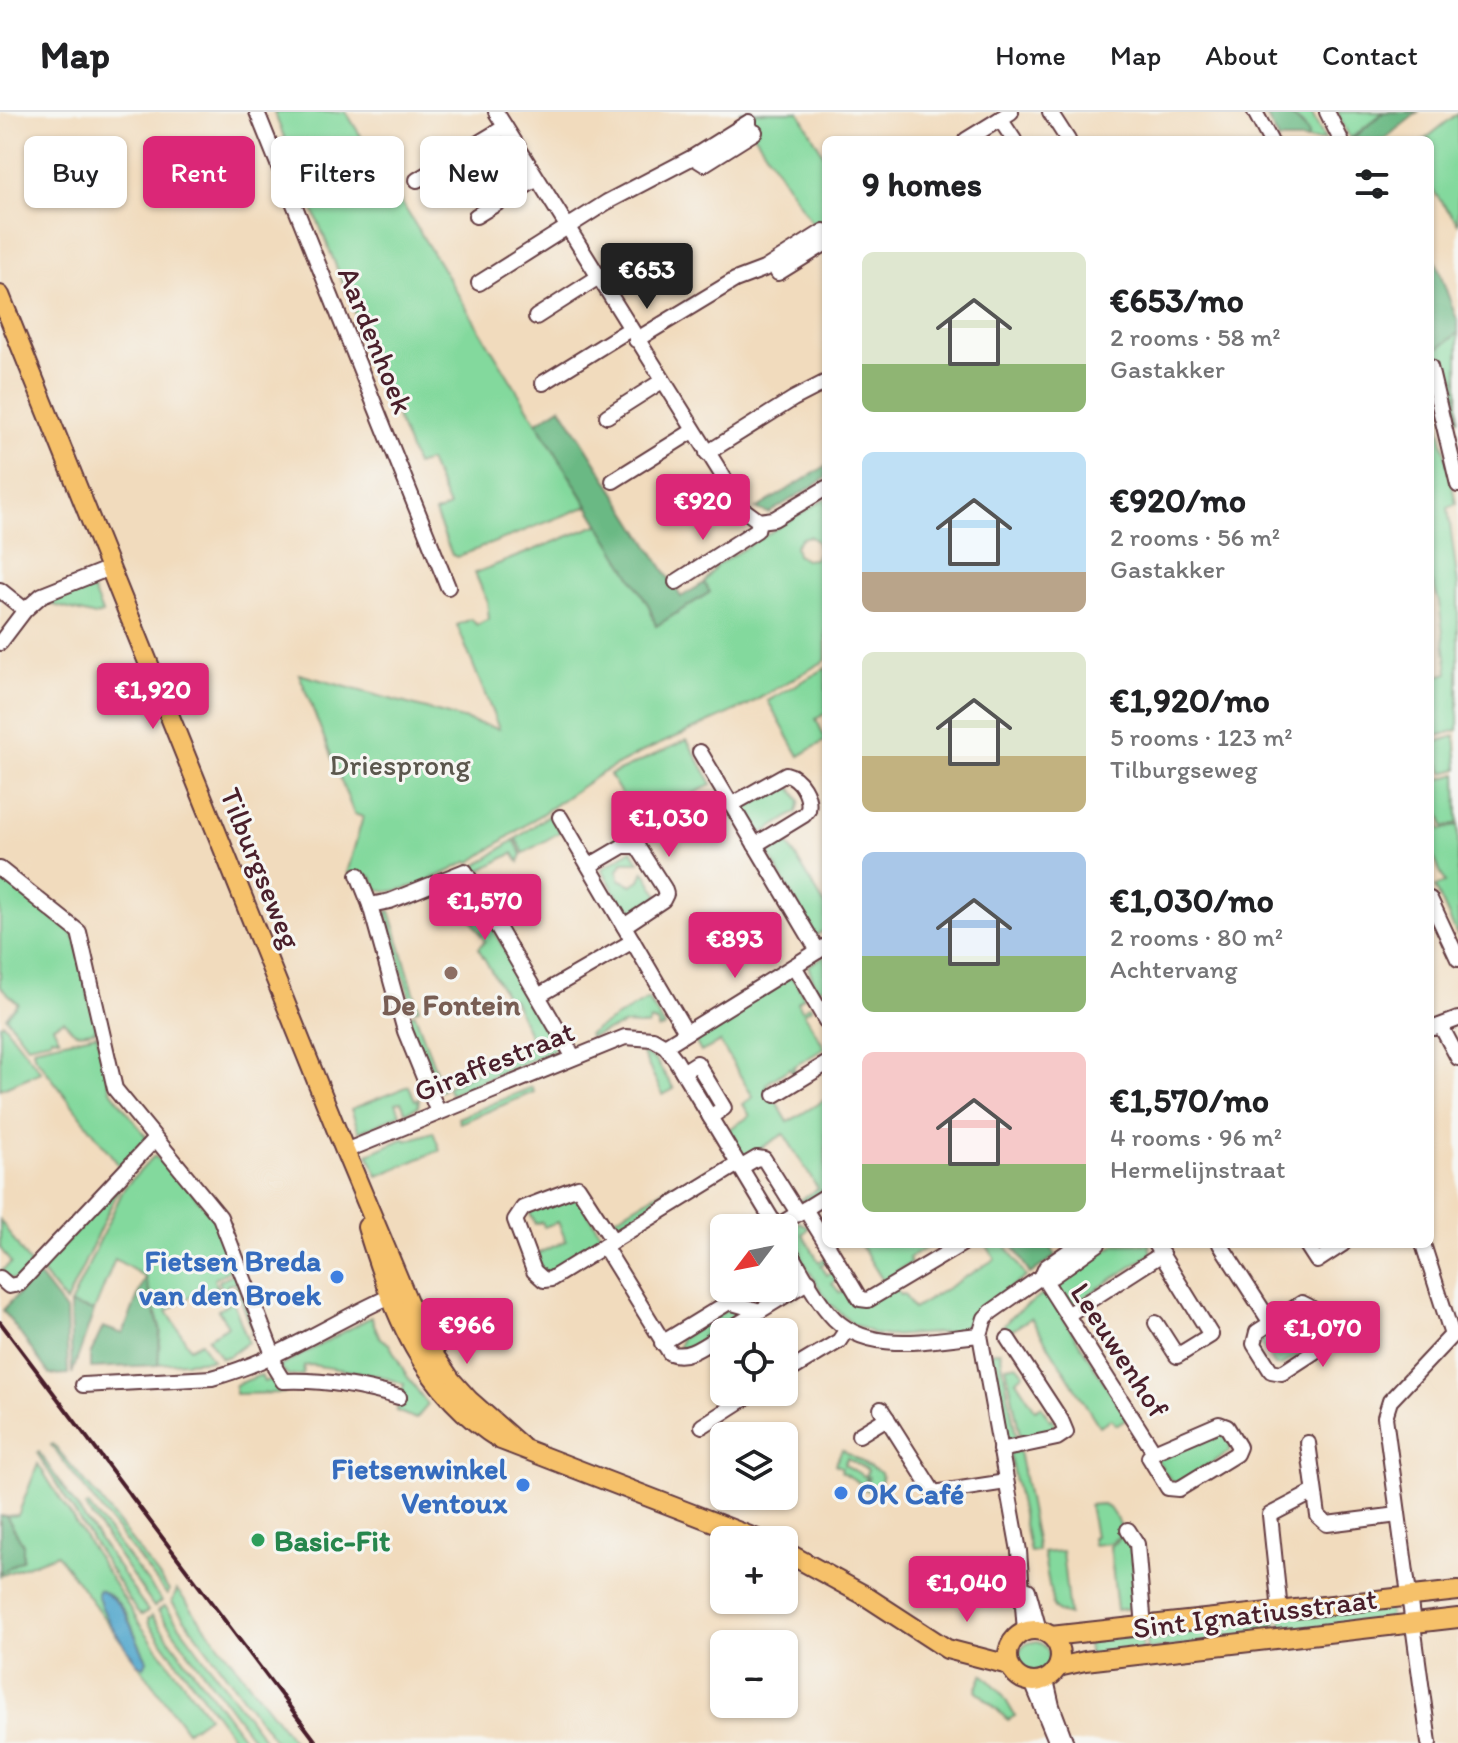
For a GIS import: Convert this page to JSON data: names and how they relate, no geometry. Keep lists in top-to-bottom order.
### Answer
{
  "streets": {
    "main road": ["Tilburgseweg", "Sint Ignatiusstraat"],
    "street": ["Aardenhoek", "Giraffestraat", "Leeuwenhof"]
  },
  "crossings": [
    ["Tilburgseweg", "Giraffestraat"]
  ],
  "parks": ["Driesprong"],
  "places": [
    "De Fontein",
    "Fietsen Breda van den Broek",
    "Fietsenwinkel Ventoux",
    "OK Café",
    "Basic-Fit"
  ],
  "north": "bottom left",
  "page": {
    "header": "Map",
    "nav": [
      "Home",
      "Map",
      "About",
      "Contact"
    ],
    "chip": [
      "Buy",
      "Rent",
      "Filters",
      "New"
    ],
    "heading": "9 homes",
    "list": [
      {
        "name": "€653/mo",
        "note": "2 rooms · 58 m² · Gastakker"
      },
      {
        "name": "€920/mo",
        "note": "2 rooms · 56 m² · Gastakker"
      },
      {
        "name": "€1,920/mo",
        "note": "5 rooms · 123 m² · Tilburgseweg"
      },
      {
        "name": "€1,030/mo",
        "note": "2 rooms · 80 m² · Achtervang"
      },
      {
        "name": "€1,570/mo",
        "note": "4 rooms · 96 m² · Hermelijnstraat"
      }
    ],
    "price": [
      "€653",
      "€920",
      "€1,920",
      "€1,030",
      "€1,570",
      "€893",
      "€966",
      "€1,070",
      "€1,040"
    ],
    "map_buttons": ["+", "−"]
  }
}
